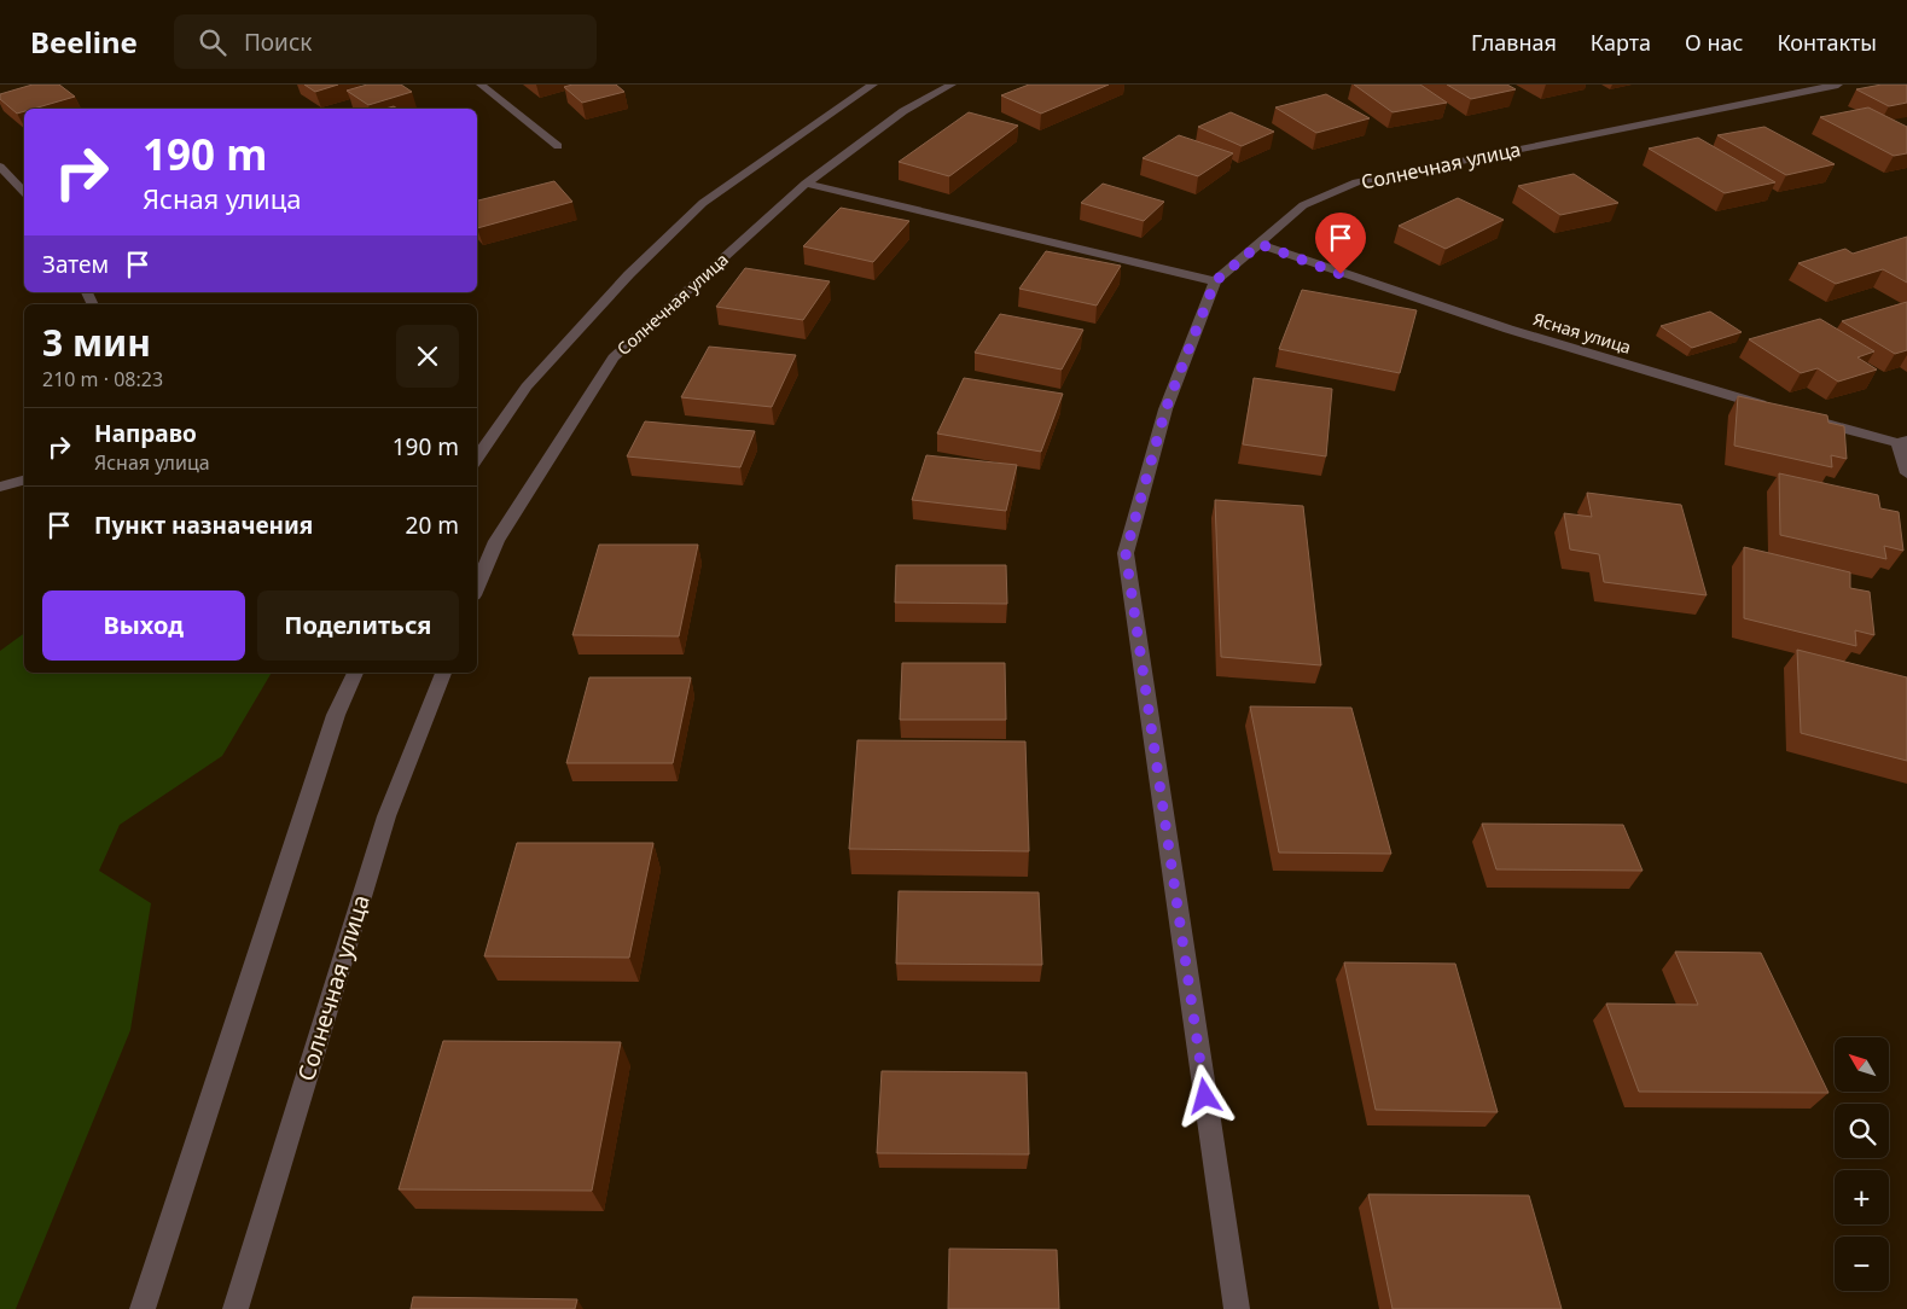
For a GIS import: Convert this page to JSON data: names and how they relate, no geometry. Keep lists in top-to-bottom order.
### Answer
{
  "streets": {
    "street": ["Солнечная улица", "Ясная улица"]
  },
  "crossings": [
    ["Солнечная улица", "Ясная улица"]
  ],
  "north": "top left",
  "page": {
    "header": "Beeline",
    "search": "Поиск",
    "nav": [
      "Главная",
      "Карта",
      "О нас",
      "Контакты"
    ],
    "turn": ["190 m", "Ясная улица"],
    "then": "Затем",
    "heading": ["3 мин", "210 m · 08:23"],
    "list": [
      {
        "name": "Направо",
        "note": "Ясная улица",
        "value": "190 m"
      },
      {
        "name": "Пункт назначения",
        "value": "20 m"
      }
    ],
    "buttons": ["Выход", "Поделиться"],
    "map_buttons": ["+", "−"]
  }
}
